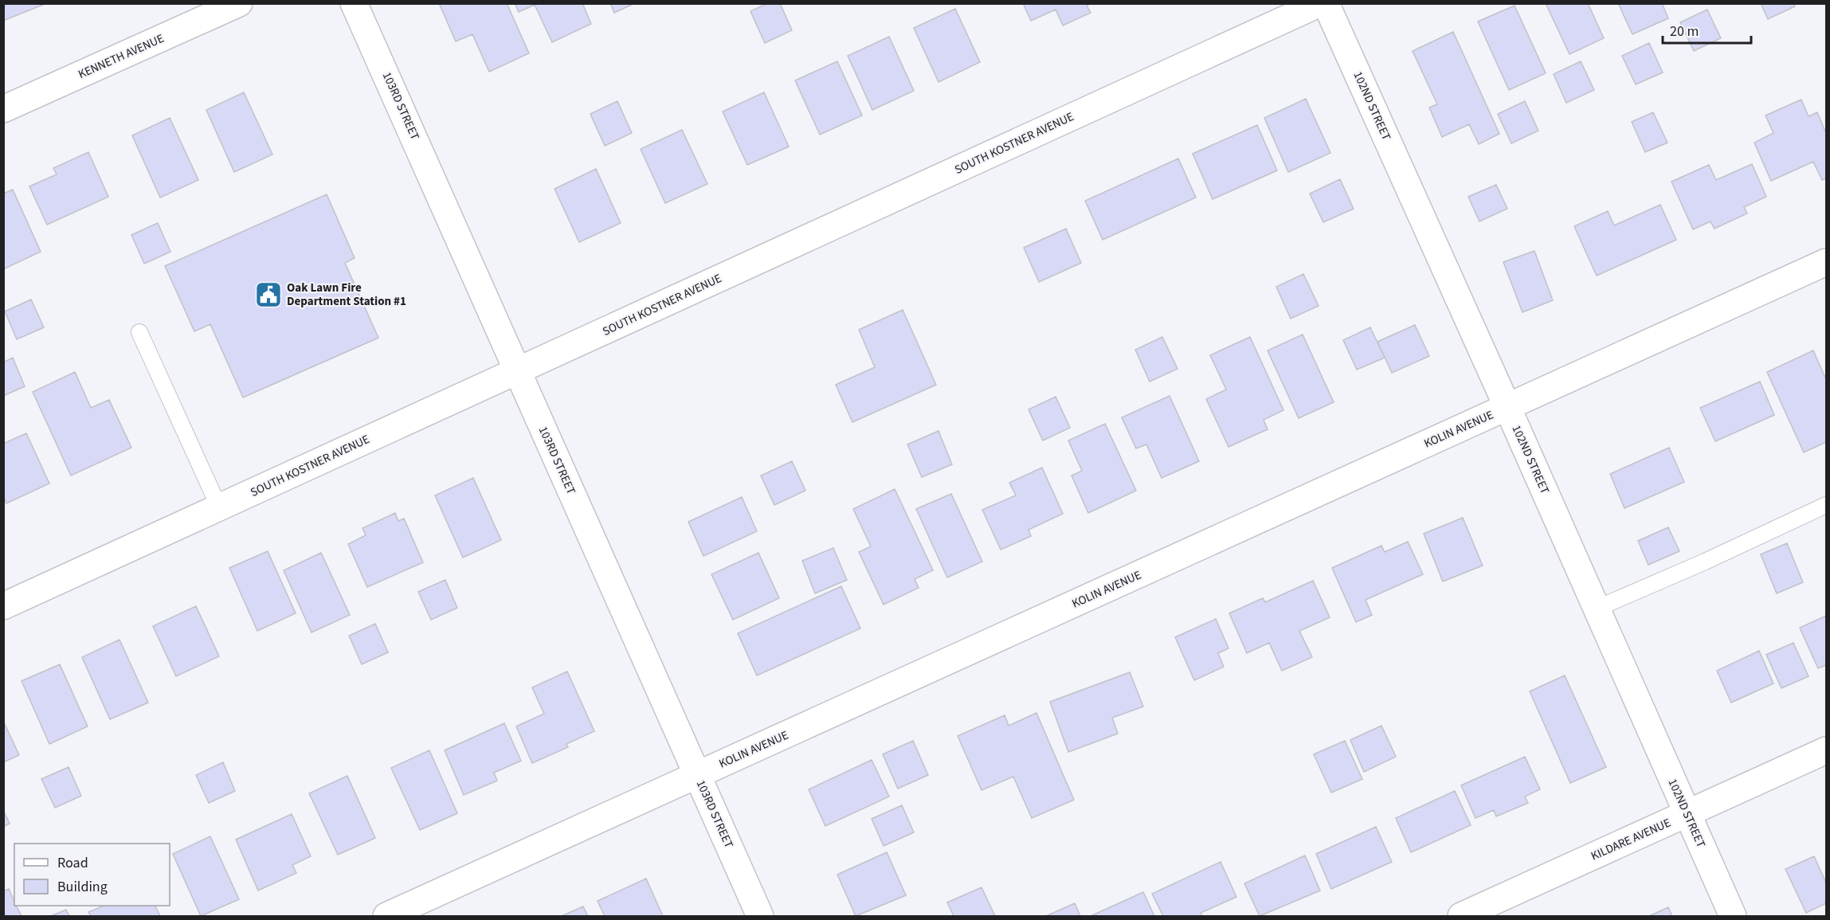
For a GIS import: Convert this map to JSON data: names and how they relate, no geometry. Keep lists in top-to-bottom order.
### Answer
{
  "streets": {
    "street": [
      "KENNETH AVENUE",
      "103RD STREET",
      "102ND STREET",
      "SOUTH KOSTNER AVENUE",
      "KOLIN AVENUE",
      "KILDARE AVENUE"
    ]
  },
  "crossings": [
    ["103RD STREET", "SOUTH KOSTNER AVENUE"],
    ["103RD STREET", "KOLIN AVENUE"],
    ["102ND STREET", "KOLIN AVENUE"],
    ["102ND STREET", "KILDARE AVENUE"]
  ],
  "places": {
    "public building": ["Oak Lawn Fire Department Station #1"]
  },
  "legend": ["Road", "Building"],
  "scale_bar": "20 m"
}
